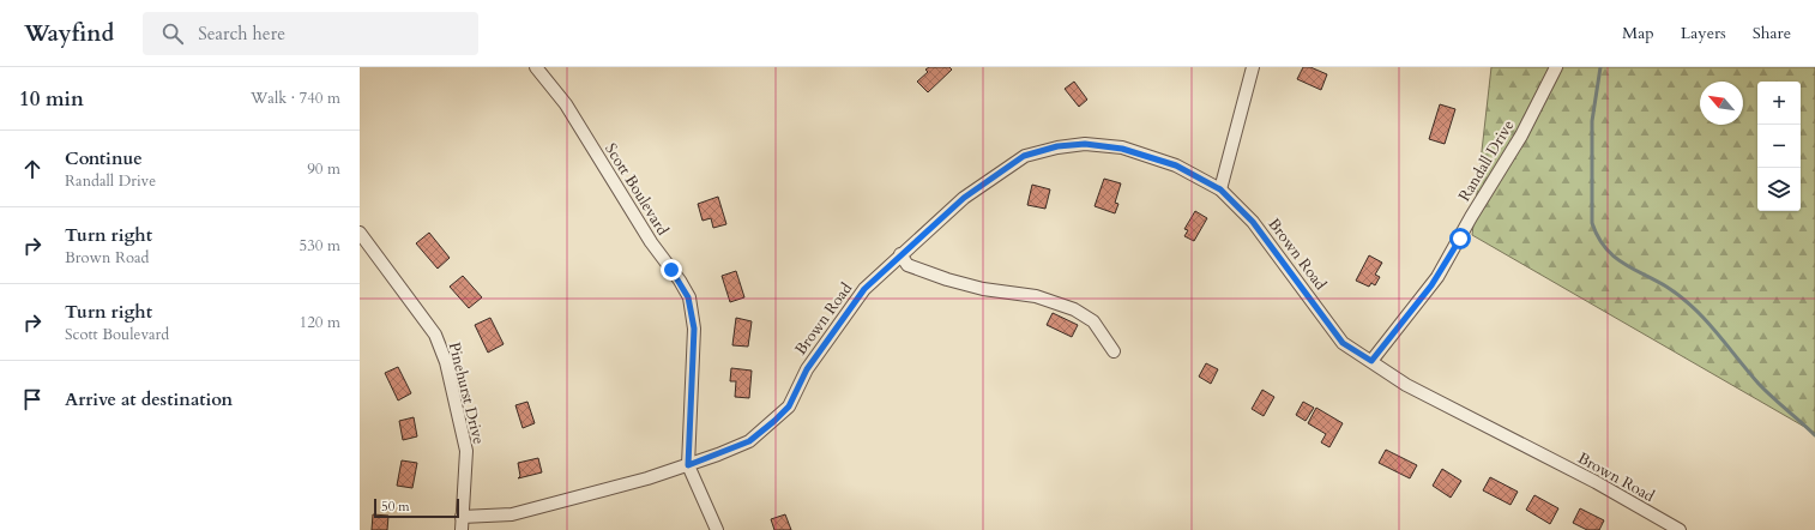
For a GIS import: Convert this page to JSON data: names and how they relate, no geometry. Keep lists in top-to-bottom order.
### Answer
{
  "streets": {
    "street": [
      "Randall Drive",
      "Scott Boulevard",
      "Brown Road",
      "Pinehurst Drive"
    ]
  },
  "crossings": [
    ["Randall Drive", "Brown Road"],
    ["Scott Boulevard", "Brown Road"],
    ["Brown Road", "Pinehurst Drive"]
  ],
  "scale_bar": "50 m",
  "north": "top left",
  "page": {
    "header": "Wayfind",
    "search": "Search here",
    "nav": ["Map", "Layers", "Share"],
    "heading": ["10 min", "Walk · 740 m"],
    "map_buttons": ["+", "−"],
    "list": [
      ["Continue", "Randall Drive", "90 m"],
      ["Turn right", "Brown Road", "530 m"],
      ["Turn right", "Scott Boulevard", "120 m"],
      "Arrive at destination"
    ],
    "scale": "50 m"
  }
}
